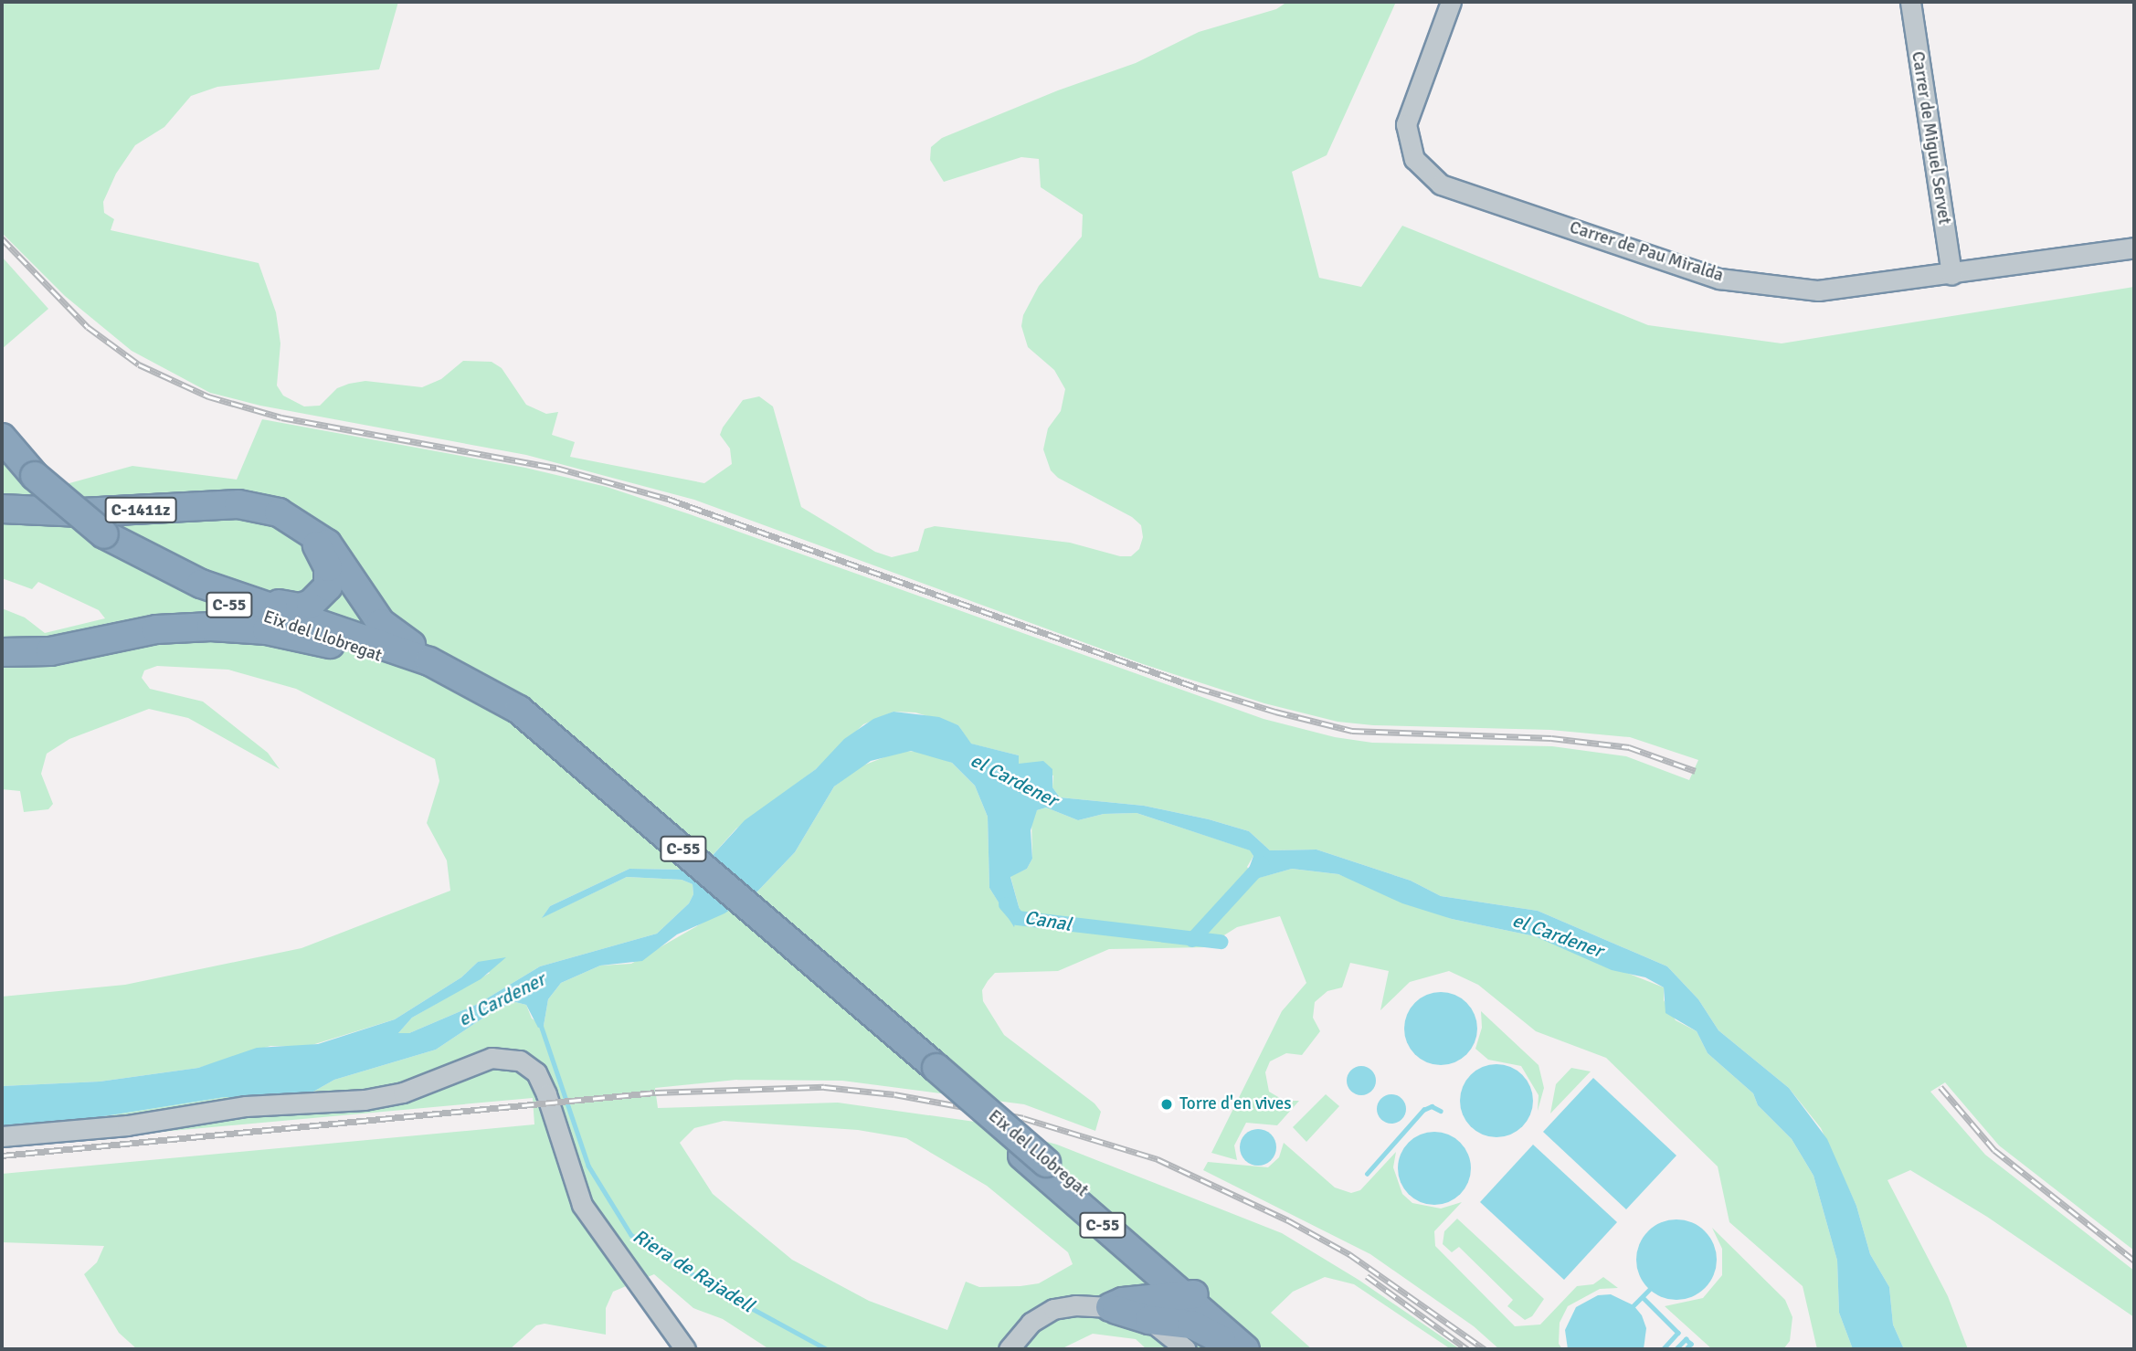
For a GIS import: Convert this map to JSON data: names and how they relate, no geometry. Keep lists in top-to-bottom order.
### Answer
{
  "streets": {
    "highway": ["C-1411z", "C-55", "Eix del Llobregat"],
    "street": ["Carrer de Miguel Servet", "Carrer de Pau Miralda"]
  },
  "crossings": [
    ["Carrer de Miguel Servet", "Carrer de Pau Miralda"],
    ["C-55", "Eix del Llobregat"]
  ],
  "water": ["el Cardener", "Canal", "Riera de Rajadell"],
  "places": ["Torre d'en vives"]
}
